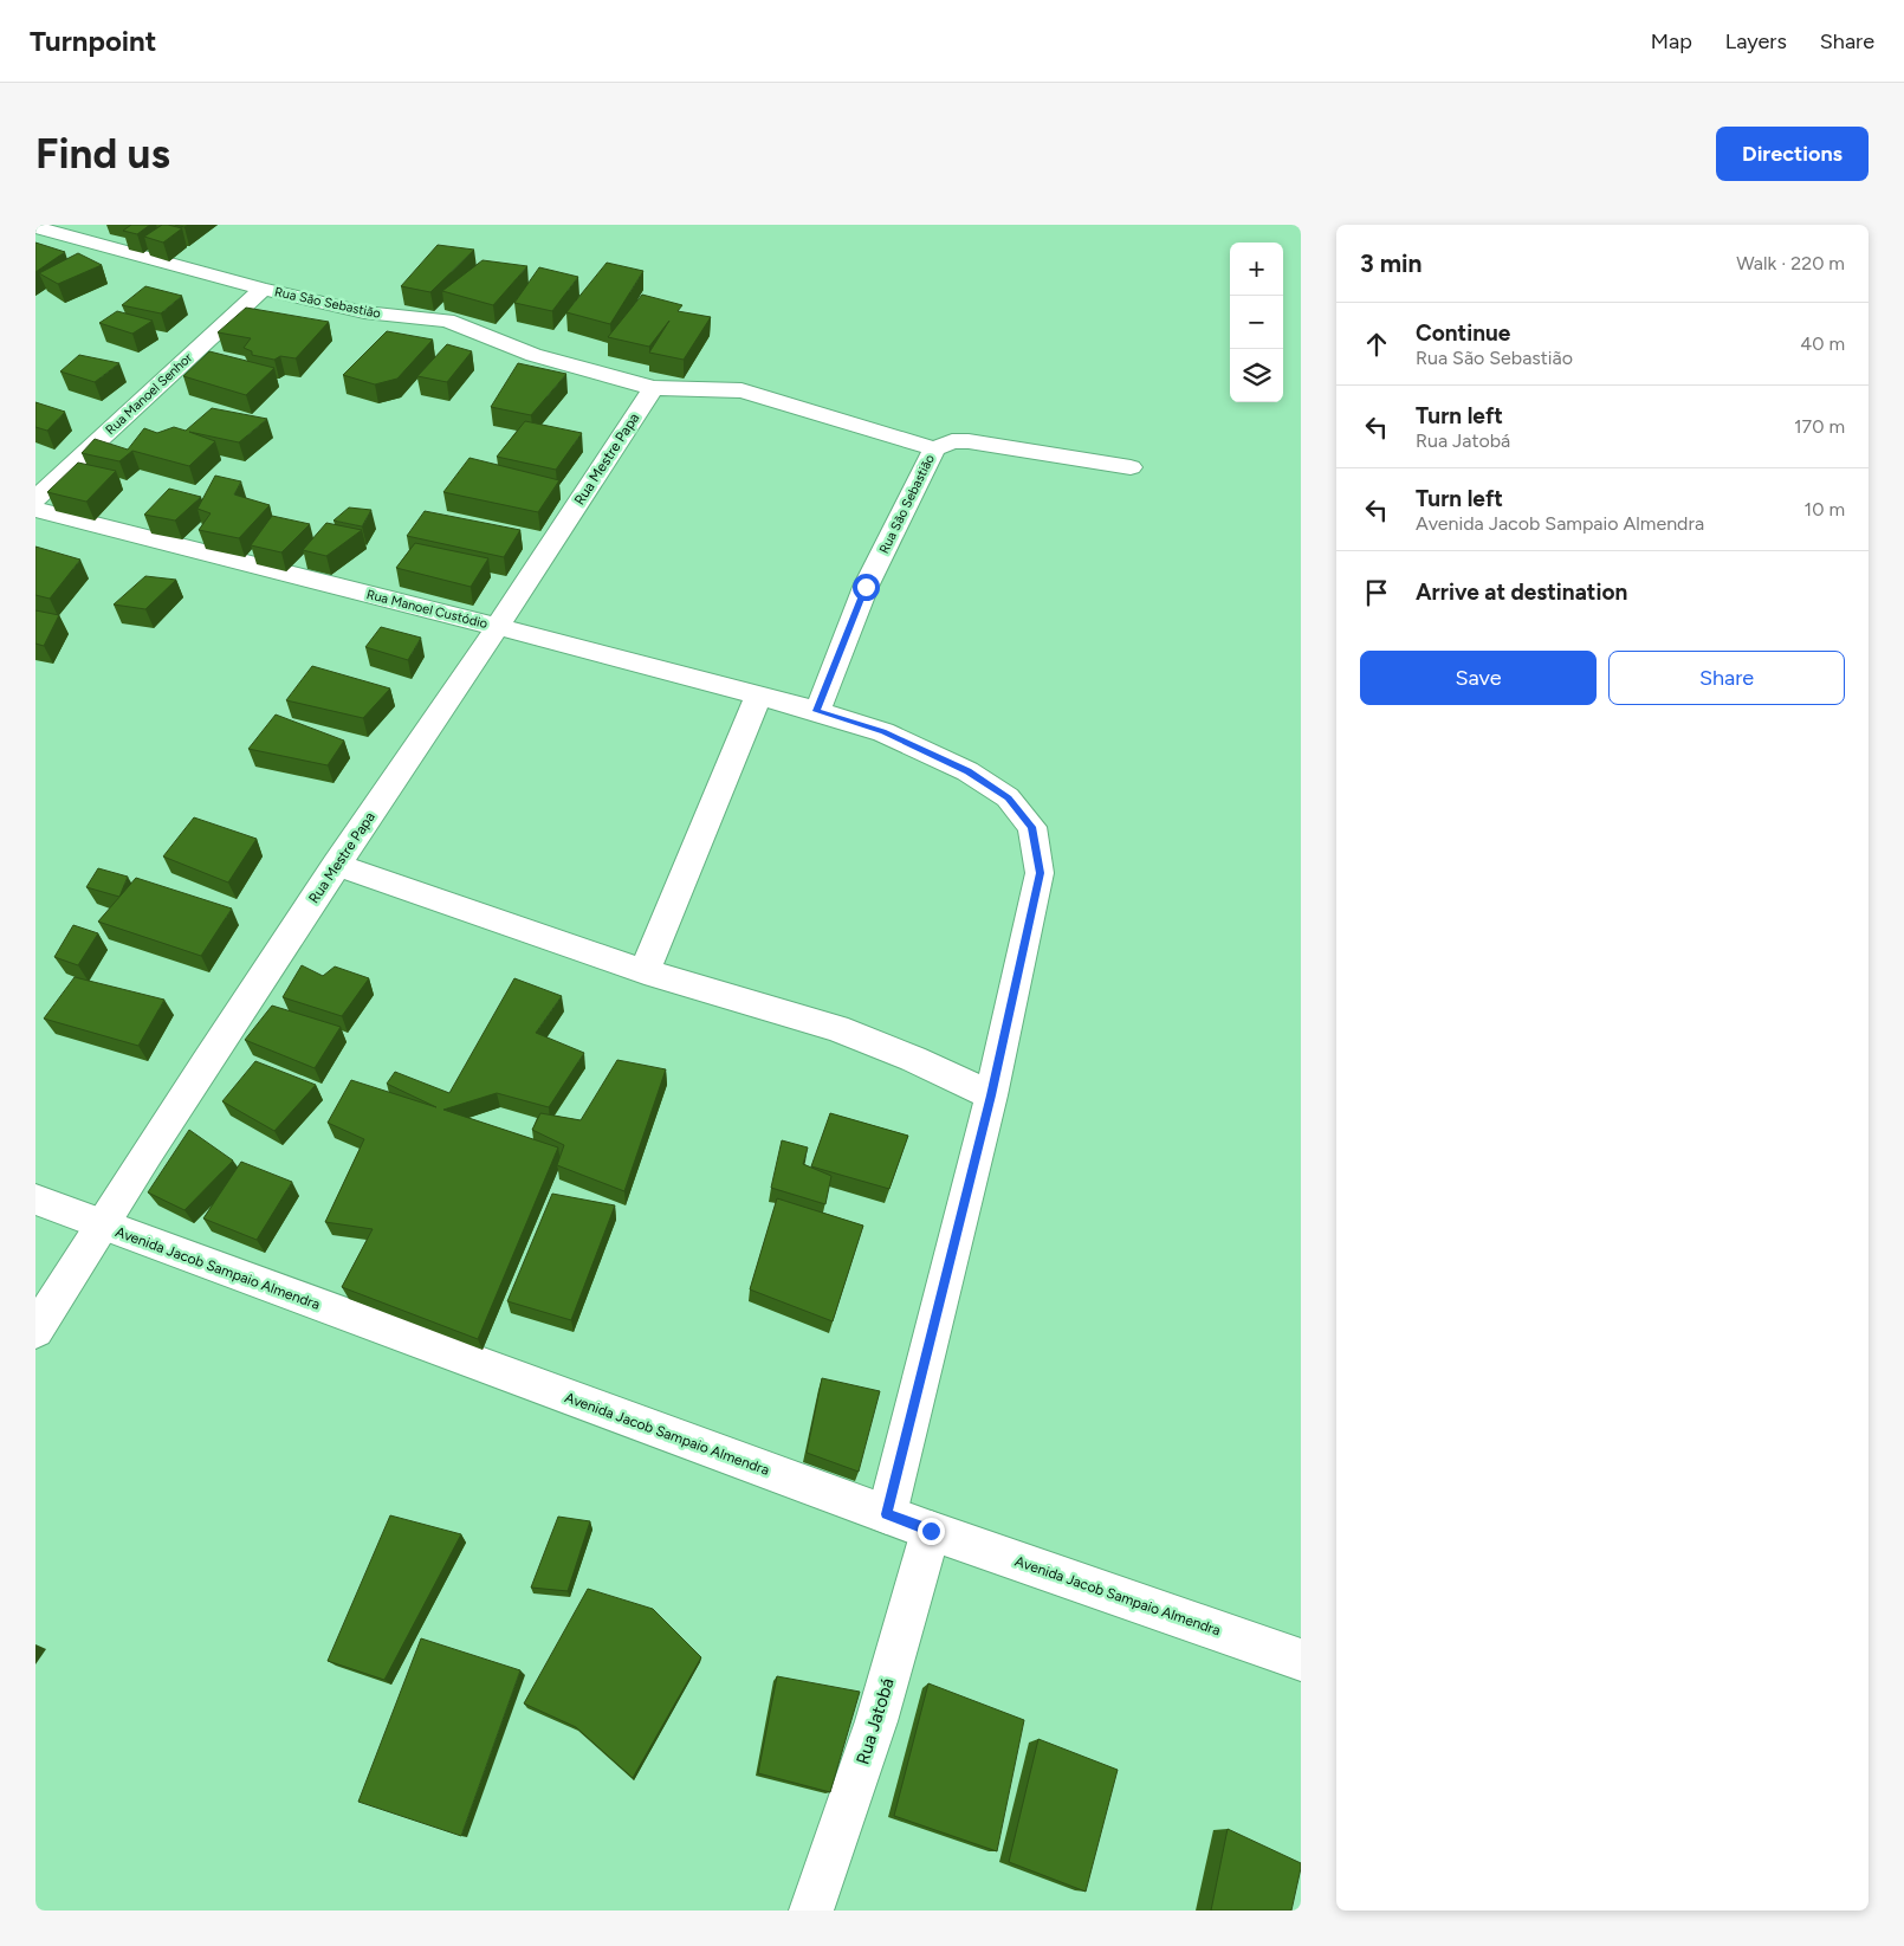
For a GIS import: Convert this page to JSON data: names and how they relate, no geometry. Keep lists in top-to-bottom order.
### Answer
{
  "streets": {
    "street": [
      "Rua São Sebastião",
      "Rua Manoel Senhor",
      "Rua Mestre Papa",
      "Rua Manoel Custódio",
      "Avenida Jacob Sampaio Almendra",
      "Rua Jatobá"
    ]
  },
  "crossings": [
    ["Rua São Sebastião", "Rua Manoel Senhor"],
    ["Rua São Sebastião", "Rua Mestre Papa"],
    ["Rua São Sebastião", "Rua Manoel Custódio"],
    ["Rua Mestre Papa", "Rua Manoel Custódio"],
    ["Rua Mestre Papa", "Avenida Jacob Sampaio Almendra"],
    ["Avenida Jacob Sampaio Almendra", "Rua Jatobá"]
  ],
  "page": {
    "header": "Turnpoint",
    "nav": ["Map", "Layers", "Share"],
    "buttons": [
      "Directions",
      ["Save", "Share"]
    ],
    "title": "Find us",
    "heading": ["3 min", "Walk · 220 m"],
    "map_buttons": ["+", "−"],
    "list": [
      ["Continue", "Rua São Sebastião", "40 m"],
      ["Turn left", "Rua Jatobá", "170 m"],
      ["Turn left", "Avenida Jacob Sampaio Almendra", "10 m"],
      "Arrive at destination"
    ]
  }
}
